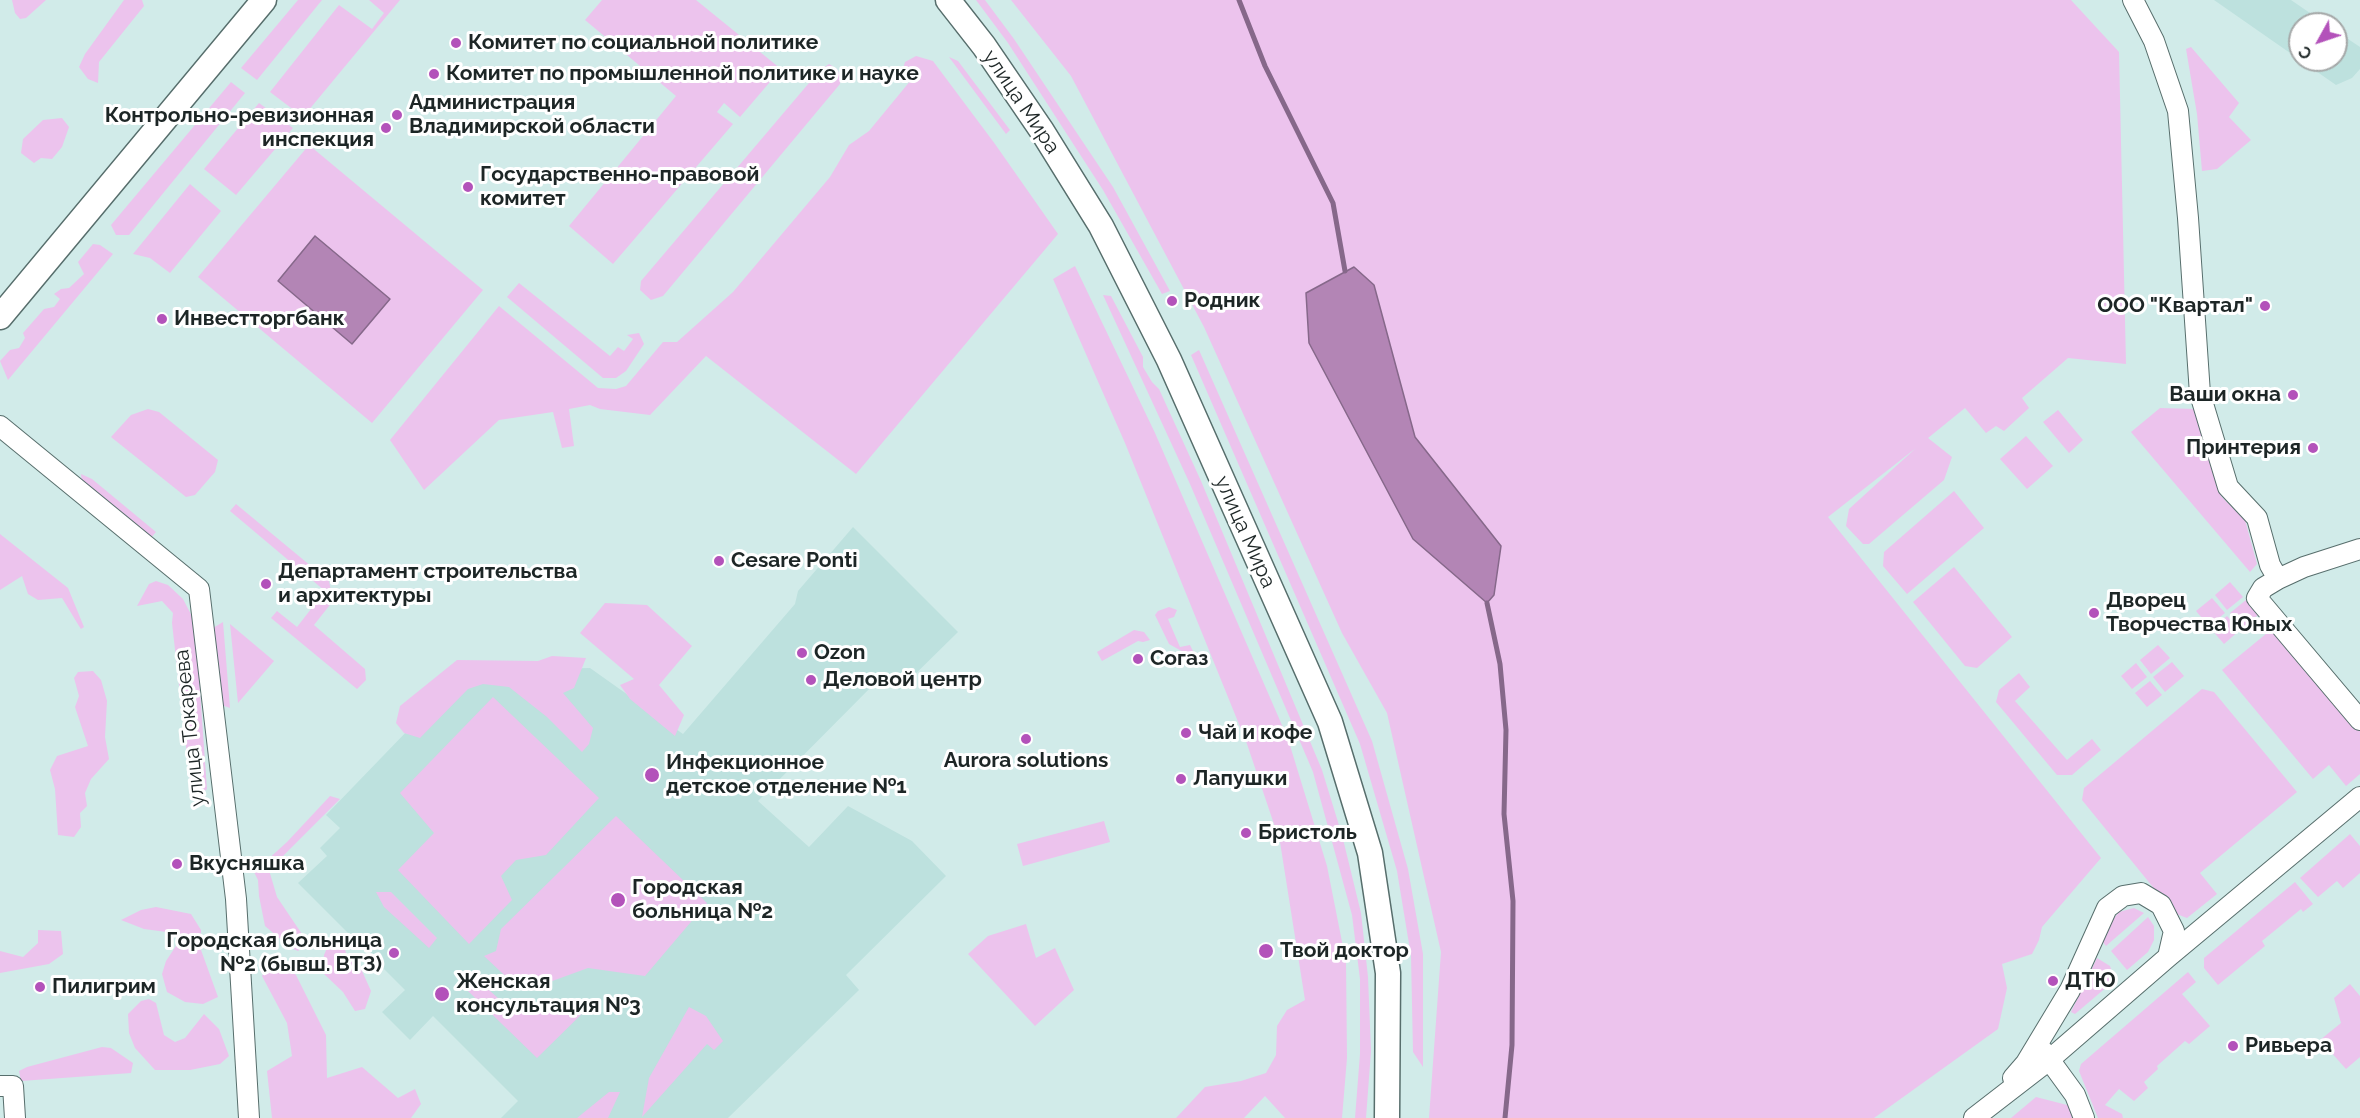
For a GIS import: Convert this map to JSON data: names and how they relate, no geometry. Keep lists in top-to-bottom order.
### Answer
{
  "streets": {
    "main road": ["улица Мира"],
    "street": ["улица Токарева"]
  },
  "places": [
    "Комитет по социальной политике",
    "Комитет по промышленной политике и науке",
    "Администрация Владимирской области",
    "Контрольно-ревизионная инспекция",
    "Государственно-правовой комитет",
    "Родник",
    "ООО \"Квартал\"",
    "Инвестторгбанк",
    "Ваши окна",
    "Принтерия",
    "Cesare Ponti",
    "Департамент строительства и архитектуры",
    "Дворец Творчества Юных",
    "Ozon",
    "Согаз",
    "Деловой центр",
    "Чай и кофе",
    "Aurora solutions",
    "Инфекционное детское отделение №1",
    "Лапушки",
    "Бристоль",
    "Вкусняшка",
    "Городская больница №2",
    "Твой доктор",
    "Городская больница №2 (бывш. ВТЗ)",
    "ДТЮ",
    "Пилигрим",
    "Женская консультация №3",
    "Ривьера"
  ],
  "north": "bottom left"
}
